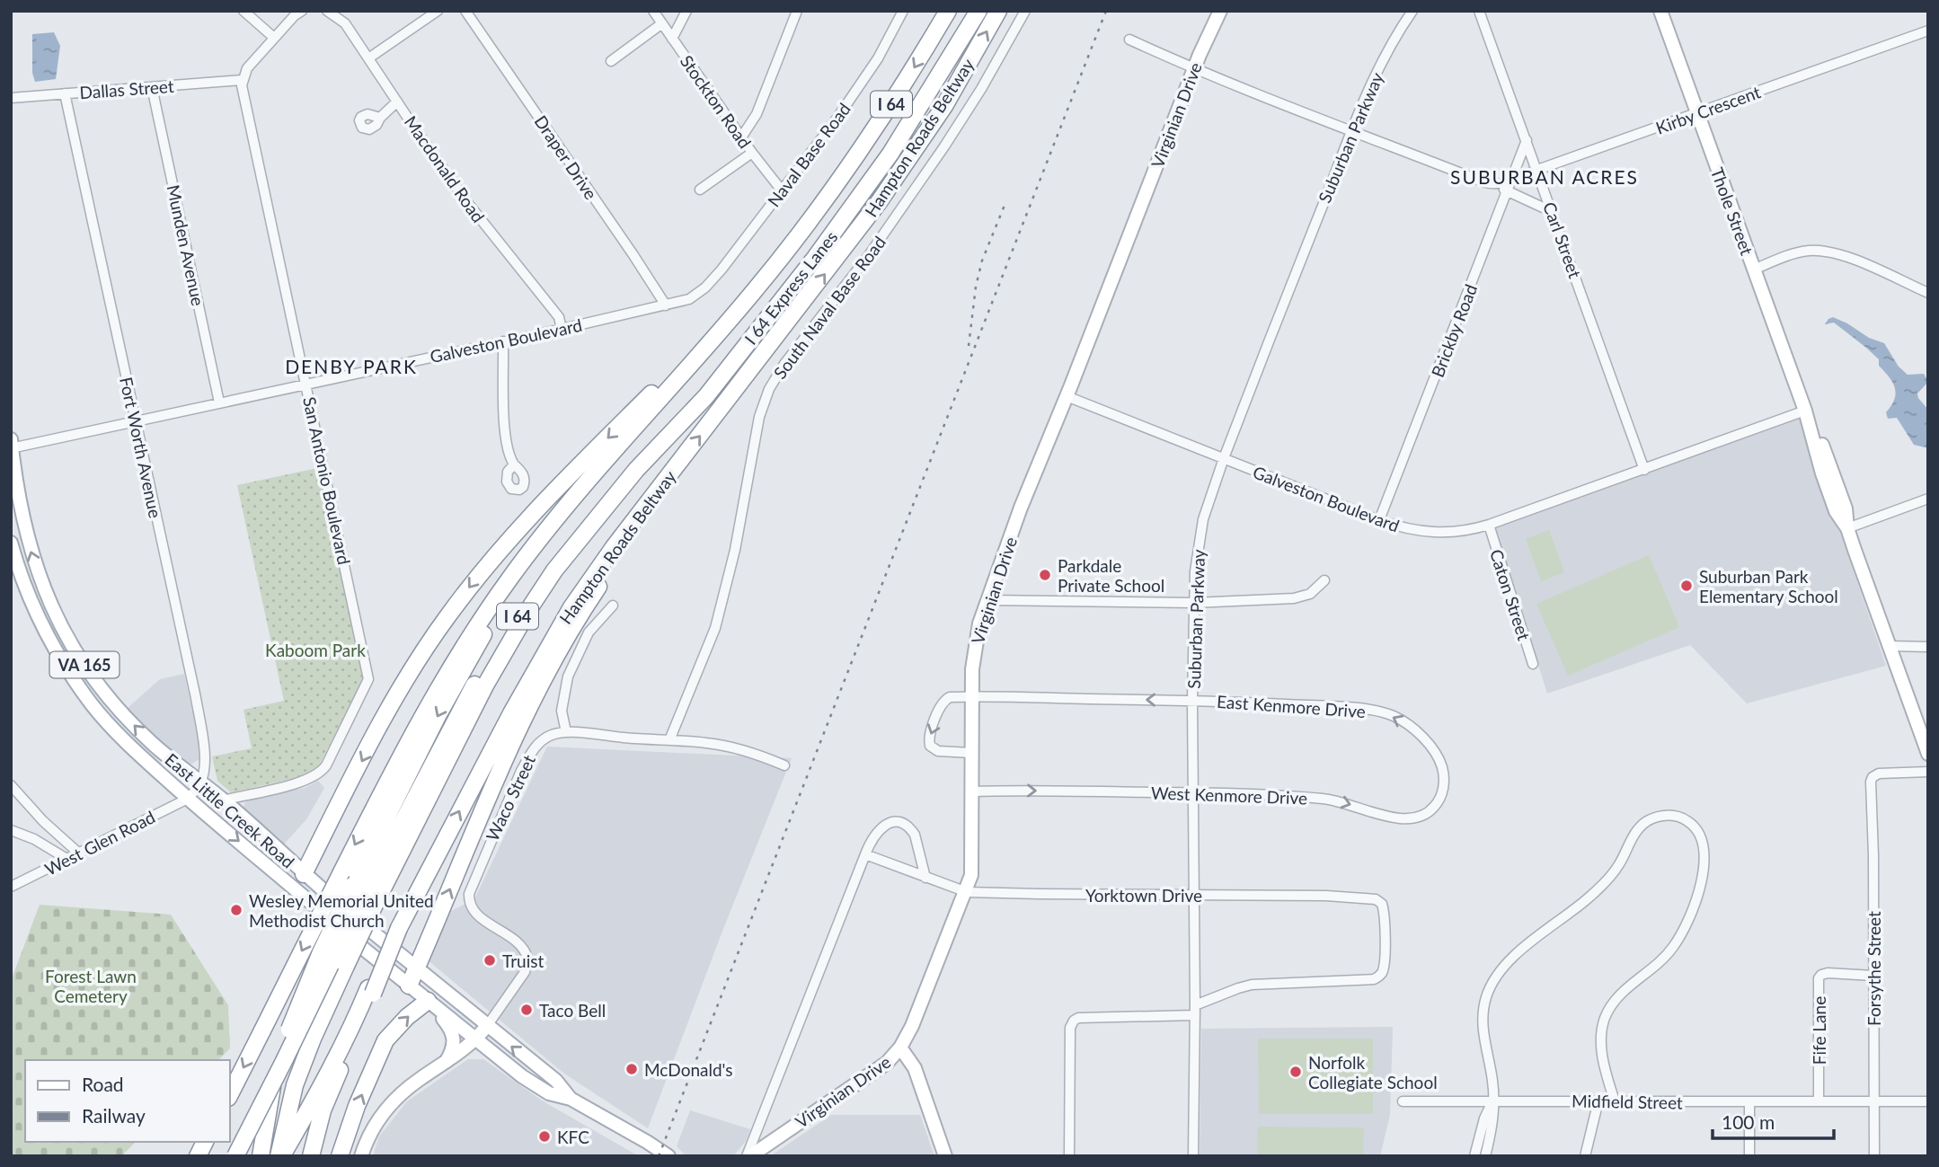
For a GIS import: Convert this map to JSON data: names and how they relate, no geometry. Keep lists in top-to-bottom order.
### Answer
{
  "streets": {
    "highway": ["I 64", "Hampton Roads Beltway", "I 64 Express Lanes"],
    "street": [
      "Dallas Street",
      "Stockton Road",
      "Kirby Crescent",
      "Virginian Drive",
      "Suburban Parkway",
      "Naval Base Road",
      "Draper Drive",
      "Macdonald Road",
      "Thole Street",
      "Carl Street",
      "Munden Avenue",
      "South Naval Base Road",
      "Brickby Road",
      "Galveston Boulevard",
      "Fort Worth Avenue",
      "San Antonio Boulevard",
      "Caton Street",
      "VA 165",
      "East Kenmore Drive",
      "West Kenmore Drive",
      "Waco Street",
      "East Little Creek Road",
      "West Glen Road",
      "Yorktown Drive",
      "Forsythe Street",
      "Fife Lane",
      "Midfield Street"
    ]
  },
  "crossings": [
    ["Dallas Street", "Munden Avenue"],
    ["Dallas Street", "Fort Worth Avenue"],
    ["Dallas Street", "San Antonio Boulevard"],
    ["Stockton Road", "Naval Base Road"],
    ["Kirby Crescent", "Virginian Drive"],
    ["Kirby Crescent", "Suburban Parkway"],
    ["Kirby Crescent", "Thole Street"],
    ["Kirby Crescent", "Carl Street"],
    ["Kirby Crescent", "Brickby Road"],
    ["Virginian Drive", "Galveston Boulevard"],
    ["Virginian Drive", "East Kenmore Drive"],
    ["Virginian Drive", "West Kenmore Drive"],
    ["Virginian Drive", "Yorktown Drive"],
    ["Suburban Parkway", "Galveston Boulevard"],
    ["Suburban Parkway", "East Kenmore Drive"],
    ["Suburban Parkway", "West Kenmore Drive"],
    ["Suburban Parkway", "Yorktown Drive"],
    ["Naval Base Road", "Galveston Boulevard"],
    ["Draper Drive", "Galveston Boulevard"],
    ["Macdonald Road", "Galveston Boulevard"],
    ["Thole Street", "Galveston Boulevard"],
    ["Carl Street", "Brickby Road"],
    ["Carl Street", "Galveston Boulevard"],
    ["Munden Avenue", "Galveston Boulevard"],
    ["South Naval Base Road", "Waco Street"],
    ["Brickby Road", "Galveston Boulevard"],
    ["Galveston Boulevard", "Fort Worth Avenue"],
    ["Galveston Boulevard", "San Antonio Boulevard"],
    ["Galveston Boulevard", "Caton Street"],
    ["Galveston Boulevard", "East Little Creek Road"],
    ["Fort Worth Avenue", "East Little Creek Road"],
    ["San Antonio Boulevard", "East Little Creek Road"],
    ["East Kenmore Drive", "West Kenmore Drive"],
    ["Waco Street", "East Little Creek Road"],
    ["East Little Creek Road", "West Glen Road"],
    ["Forsythe Street", "Fife Lane"],
    ["Forsythe Street", "Midfield Street"],
    ["Fife Lane", "Midfield Street"]
  ],
  "one_way": ["West Kenmore Drive"],
  "districts": ["SUBURBAN ACRES", "DENBY PARK"],
  "parks": ["Kaboom Park", "Forest Lawn Cemetery"],
  "places": [
    "Parkdale Private School",
    "Suburban Park Elementary School",
    "Wesley Memorial United Methodist Church",
    "Truist",
    "Taco Bell",
    "McDonald's",
    "Norfolk Collegiate School",
    "KFC"
  ],
  "legend": ["Road", "Railway"],
  "scale_bar": "100 m"
}
